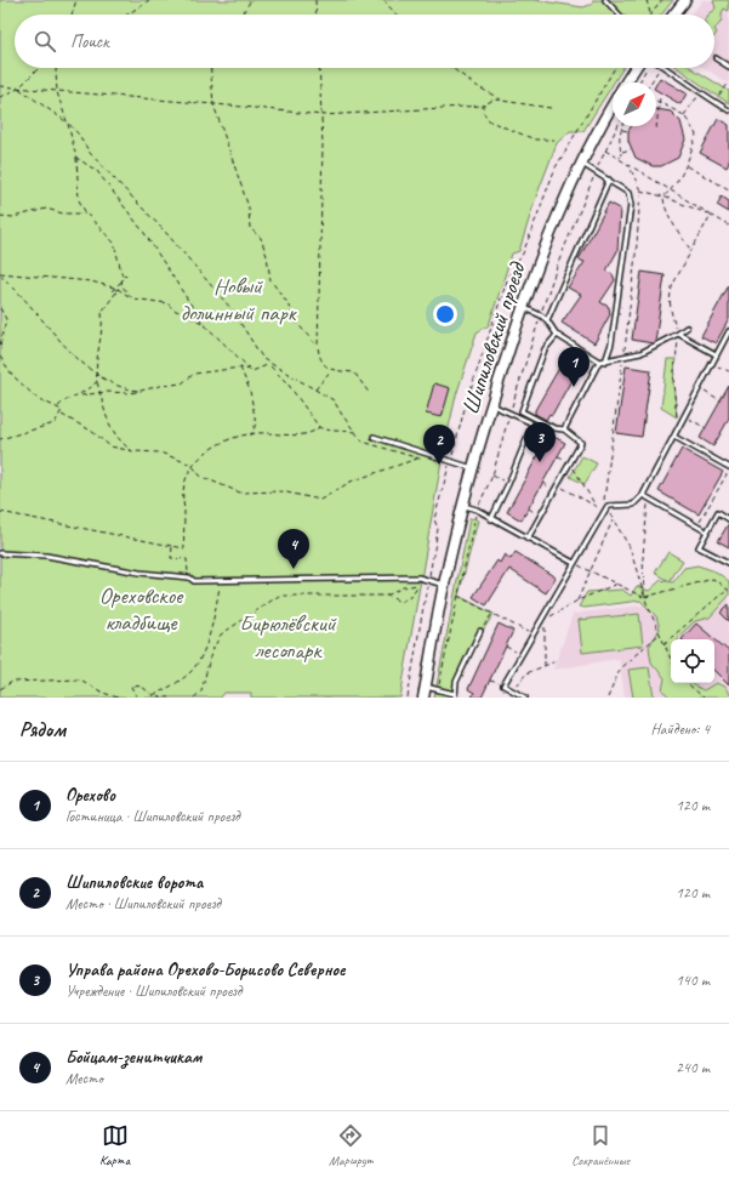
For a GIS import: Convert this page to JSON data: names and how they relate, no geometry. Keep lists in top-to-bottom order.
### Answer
{
  "streets": {
    "main road": ["Шипиловский проезд"]
  },
  "parks": ["Новый долинный парк", "Ореховское кладбище", "Бирюлёвский лесопарк"],
  "north": "top right",
  "page": {
    "search": "Поиск",
    "pins": [
      "1",
      "3",
      "2",
      "4"
    ],
    "heading": ["Рядом", "Найдено: 4"],
    "list": [
      {
        "mark": "1",
        "name": "Орехово",
        "note": "Гостиница · Шипиловский проезд",
        "value": "120 m"
      },
      {
        "mark": "2",
        "name": "Шипиловские ворота",
        "note": "Место · Шипиловский проезд",
        "value": "120 m"
      },
      {
        "mark": "3",
        "name": "Управа района Орехово-Борисово Северное",
        "note": "Учреждение · Шипиловский проезд",
        "value": "140 m"
      },
      {
        "mark": "4",
        "name": "Бойцам-зенитчикам",
        "note": "Место",
        "value": "240 m"
      }
    ],
    "nav": ["Карта", "Маршрут", "Сохранённые"]
  }
}
